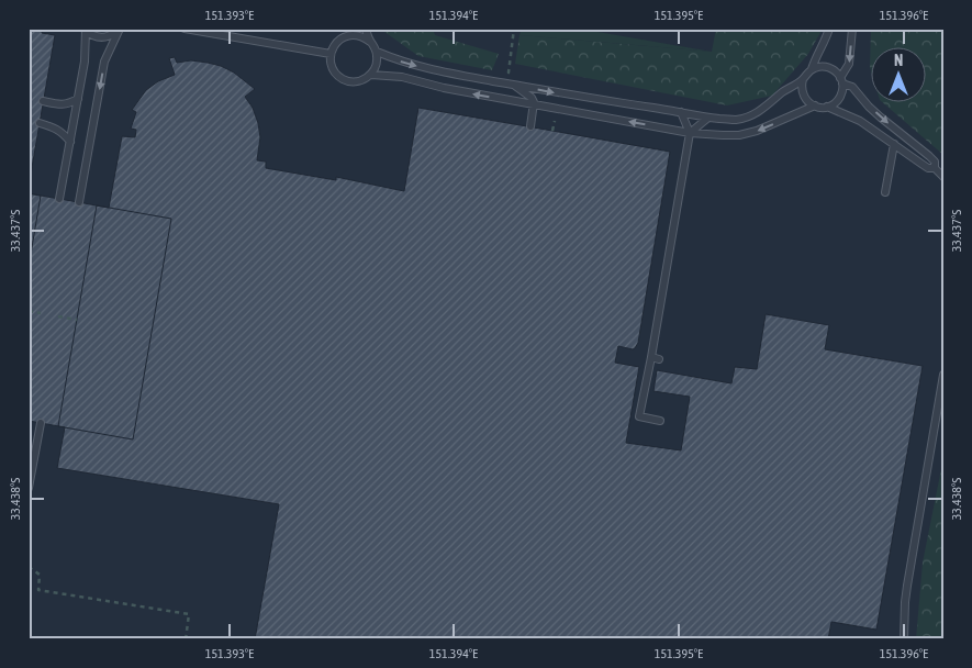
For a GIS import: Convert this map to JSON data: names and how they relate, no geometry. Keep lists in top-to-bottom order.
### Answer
{
  "north": "top",
  "coordinates": [
    "151.393°E",
    "151.394°E",
    "151.395°E",
    "151.396°E",
    "33.437°S",
    "33.438°S"
  ]
}
